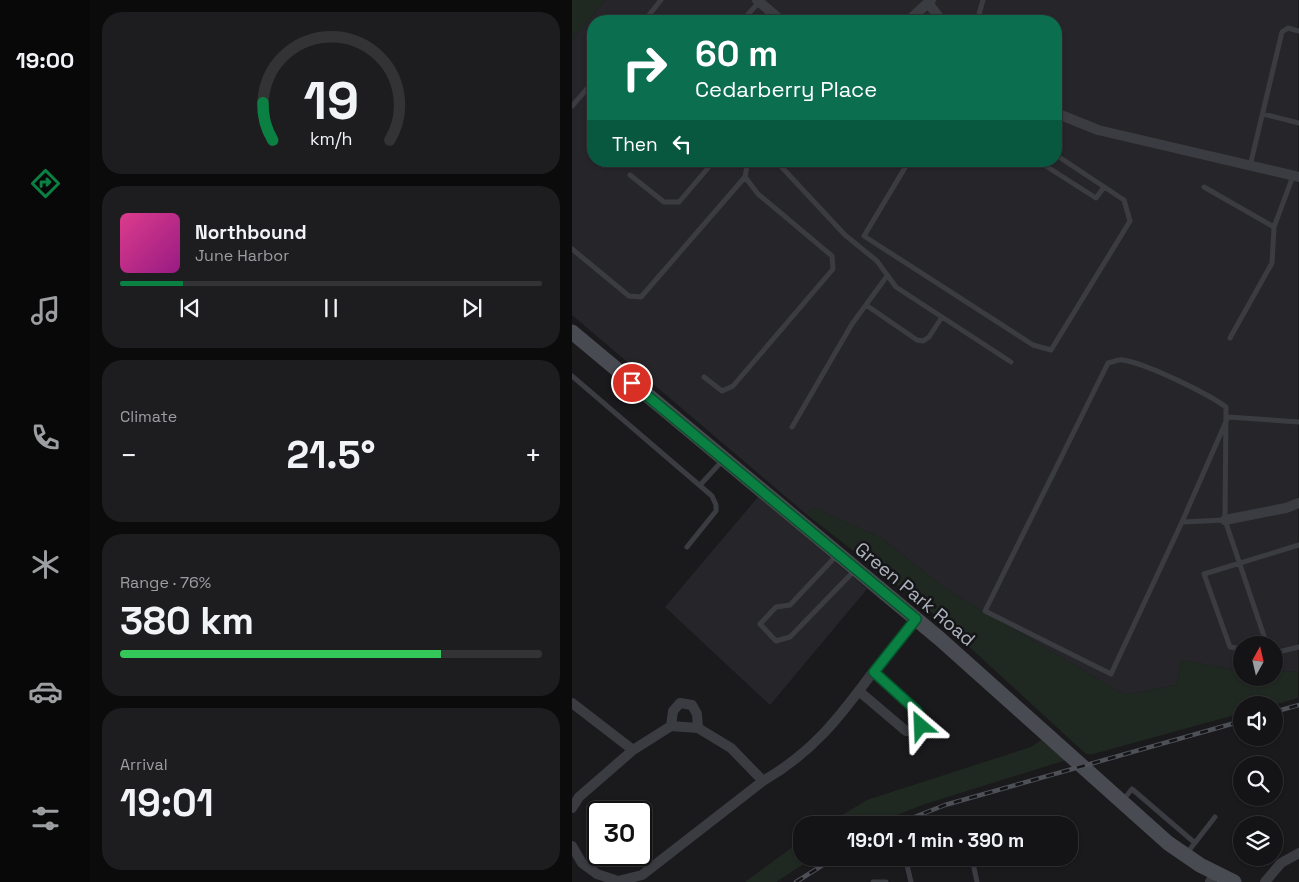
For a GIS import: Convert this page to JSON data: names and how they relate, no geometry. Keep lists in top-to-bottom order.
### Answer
{
  "streets": {
    "street": ["Green Park Road"]
  },
  "north": "top",
  "page": {
    "tabs": "19:00",
    "turn": ["60 m", "Cedarberry Place"],
    "then": "Then",
    "song": ["Northbound", "June Harbor"],
    "tile": [
      "Climate",
      ["Range · 76%", "380 km"],
      ["Arrival", "19:01"]
    ],
    "heat": ["−", "21.5°", "+"],
    "limit": "30",
    "trip": "19:01 · 1 min · 390 m",
    "gauge": ["19", "km/h"]
  }
}
